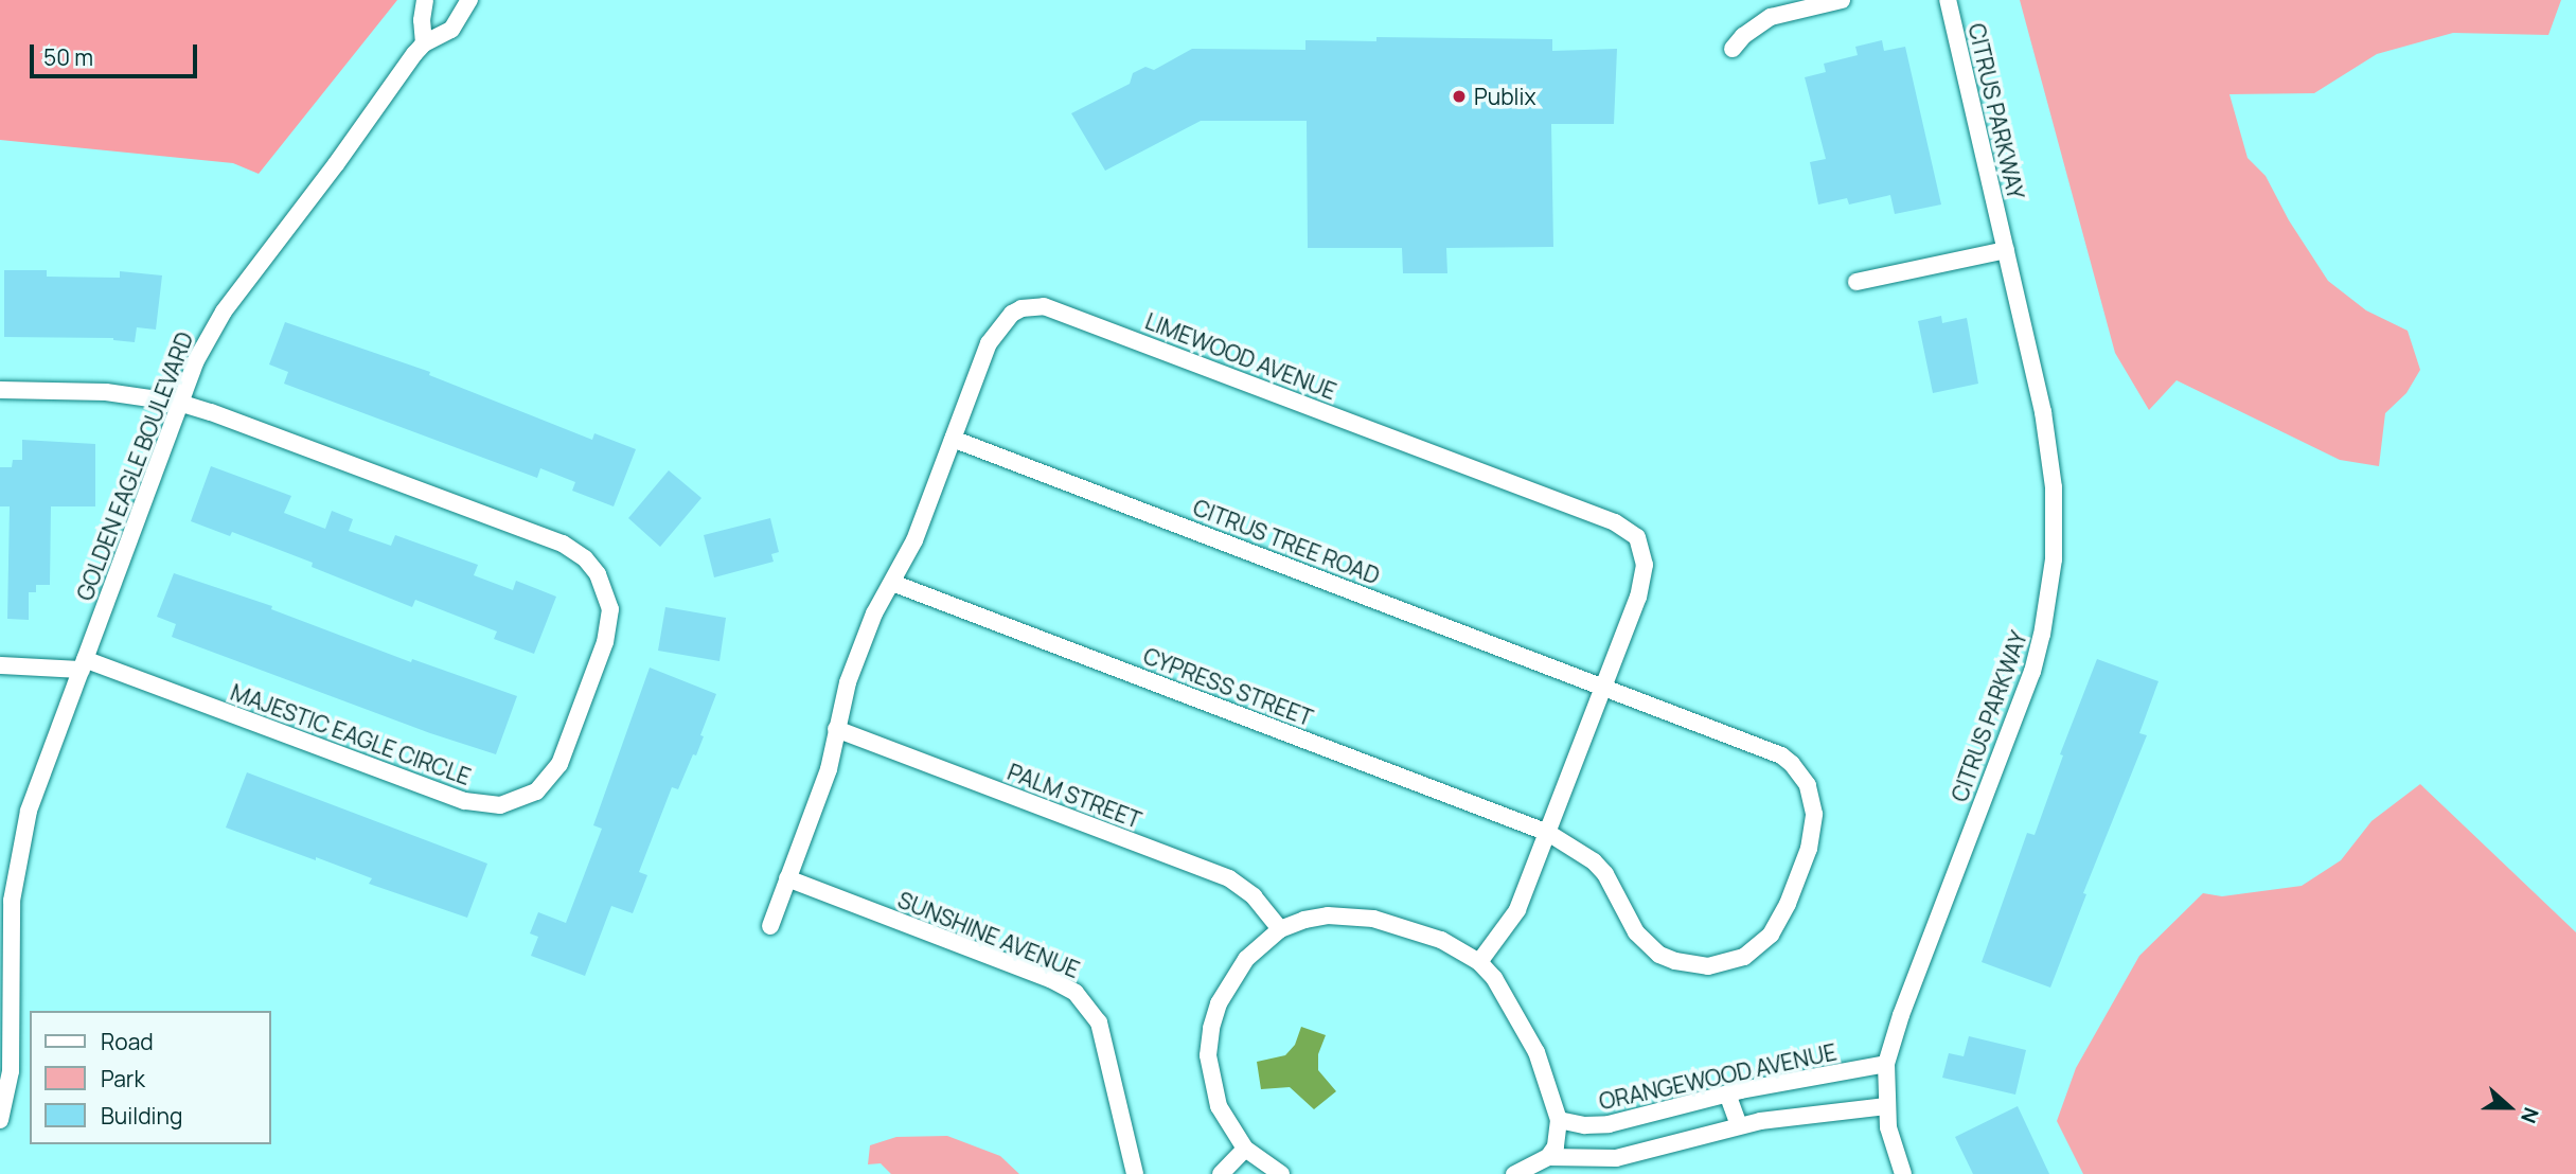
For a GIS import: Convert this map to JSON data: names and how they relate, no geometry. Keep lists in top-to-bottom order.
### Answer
{
  "streets": {
    "street": [
      "CITRUS PARKWAY",
      "LIMEWOOD AVENUE",
      "GOLDEN EAGLE BOULEVARD",
      "CITRUS TREE ROAD",
      "CYPRESS STREET",
      "MAJESTIC EAGLE CIRCLE",
      "PALM STREET",
      "SUNSHINE AVENUE",
      "ORANGEWOOD AVENUE"
    ]
  },
  "crossings": [
    ["CITRUS PARKWAY", "ORANGEWOOD AVENUE"],
    ["LIMEWOOD AVENUE", "CITRUS TREE ROAD"],
    ["LIMEWOOD AVENUE", "CYPRESS STREET"],
    ["LIMEWOOD AVENUE", "PALM STREET"],
    ["LIMEWOOD AVENUE", "SUNSHINE AVENUE"],
    ["GOLDEN EAGLE BOULEVARD", "MAJESTIC EAGLE CIRCLE"],
    ["CITRUS TREE ROAD", "CYPRESS STREET"]
  ],
  "places": ["Publix"],
  "legend": ["Road", "Park", "Building"],
  "scale_bar": "50 m",
  "north": "right"
}
